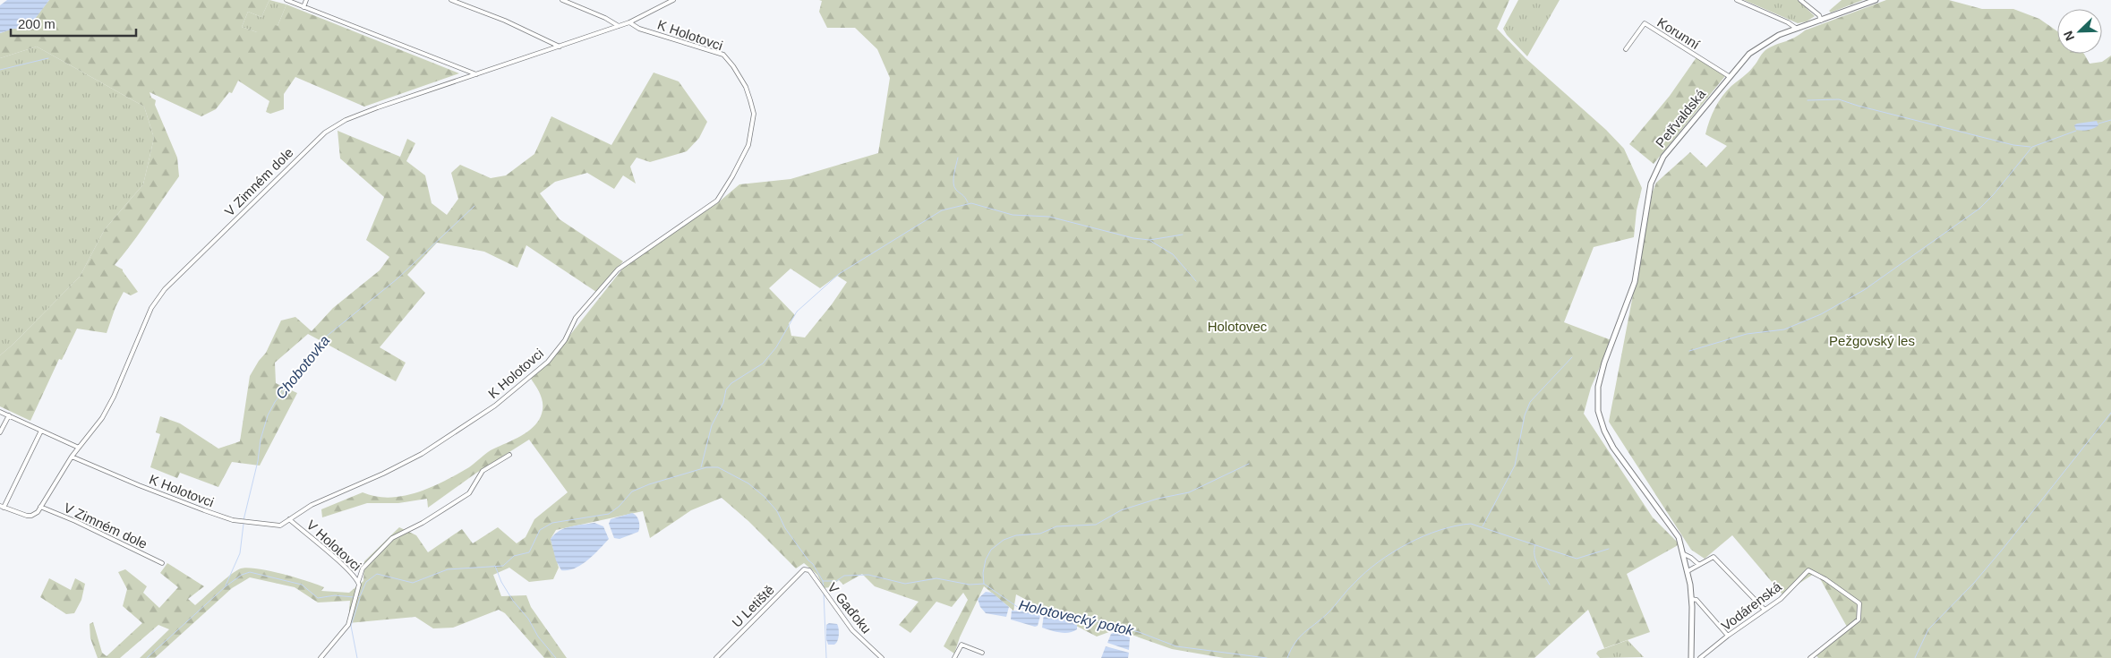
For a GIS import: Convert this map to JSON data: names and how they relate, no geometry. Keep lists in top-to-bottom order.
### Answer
{
  "streets": {
    "street": [
      "Korunní",
      "K Holotovci",
      "Petřvaldská",
      "V Zimném dole",
      "V Holotovci",
      "U Letiště",
      "Vodárenská",
      "V Gaďoku"
    ]
  },
  "crossings": [
    ["Korunní", "Petřvaldská"],
    ["K Holotovci", "V Zimném dole"],
    ["K Holotovci", "V Holotovci"],
    ["U Letiště", "V Gaďoku"]
  ],
  "water": ["Chobotovka", "Holotovecký potok"],
  "parks": ["Holotovec", "Pežgovský les"],
  "scale_bar": "200 m",
  "north": "bottom left"
}
